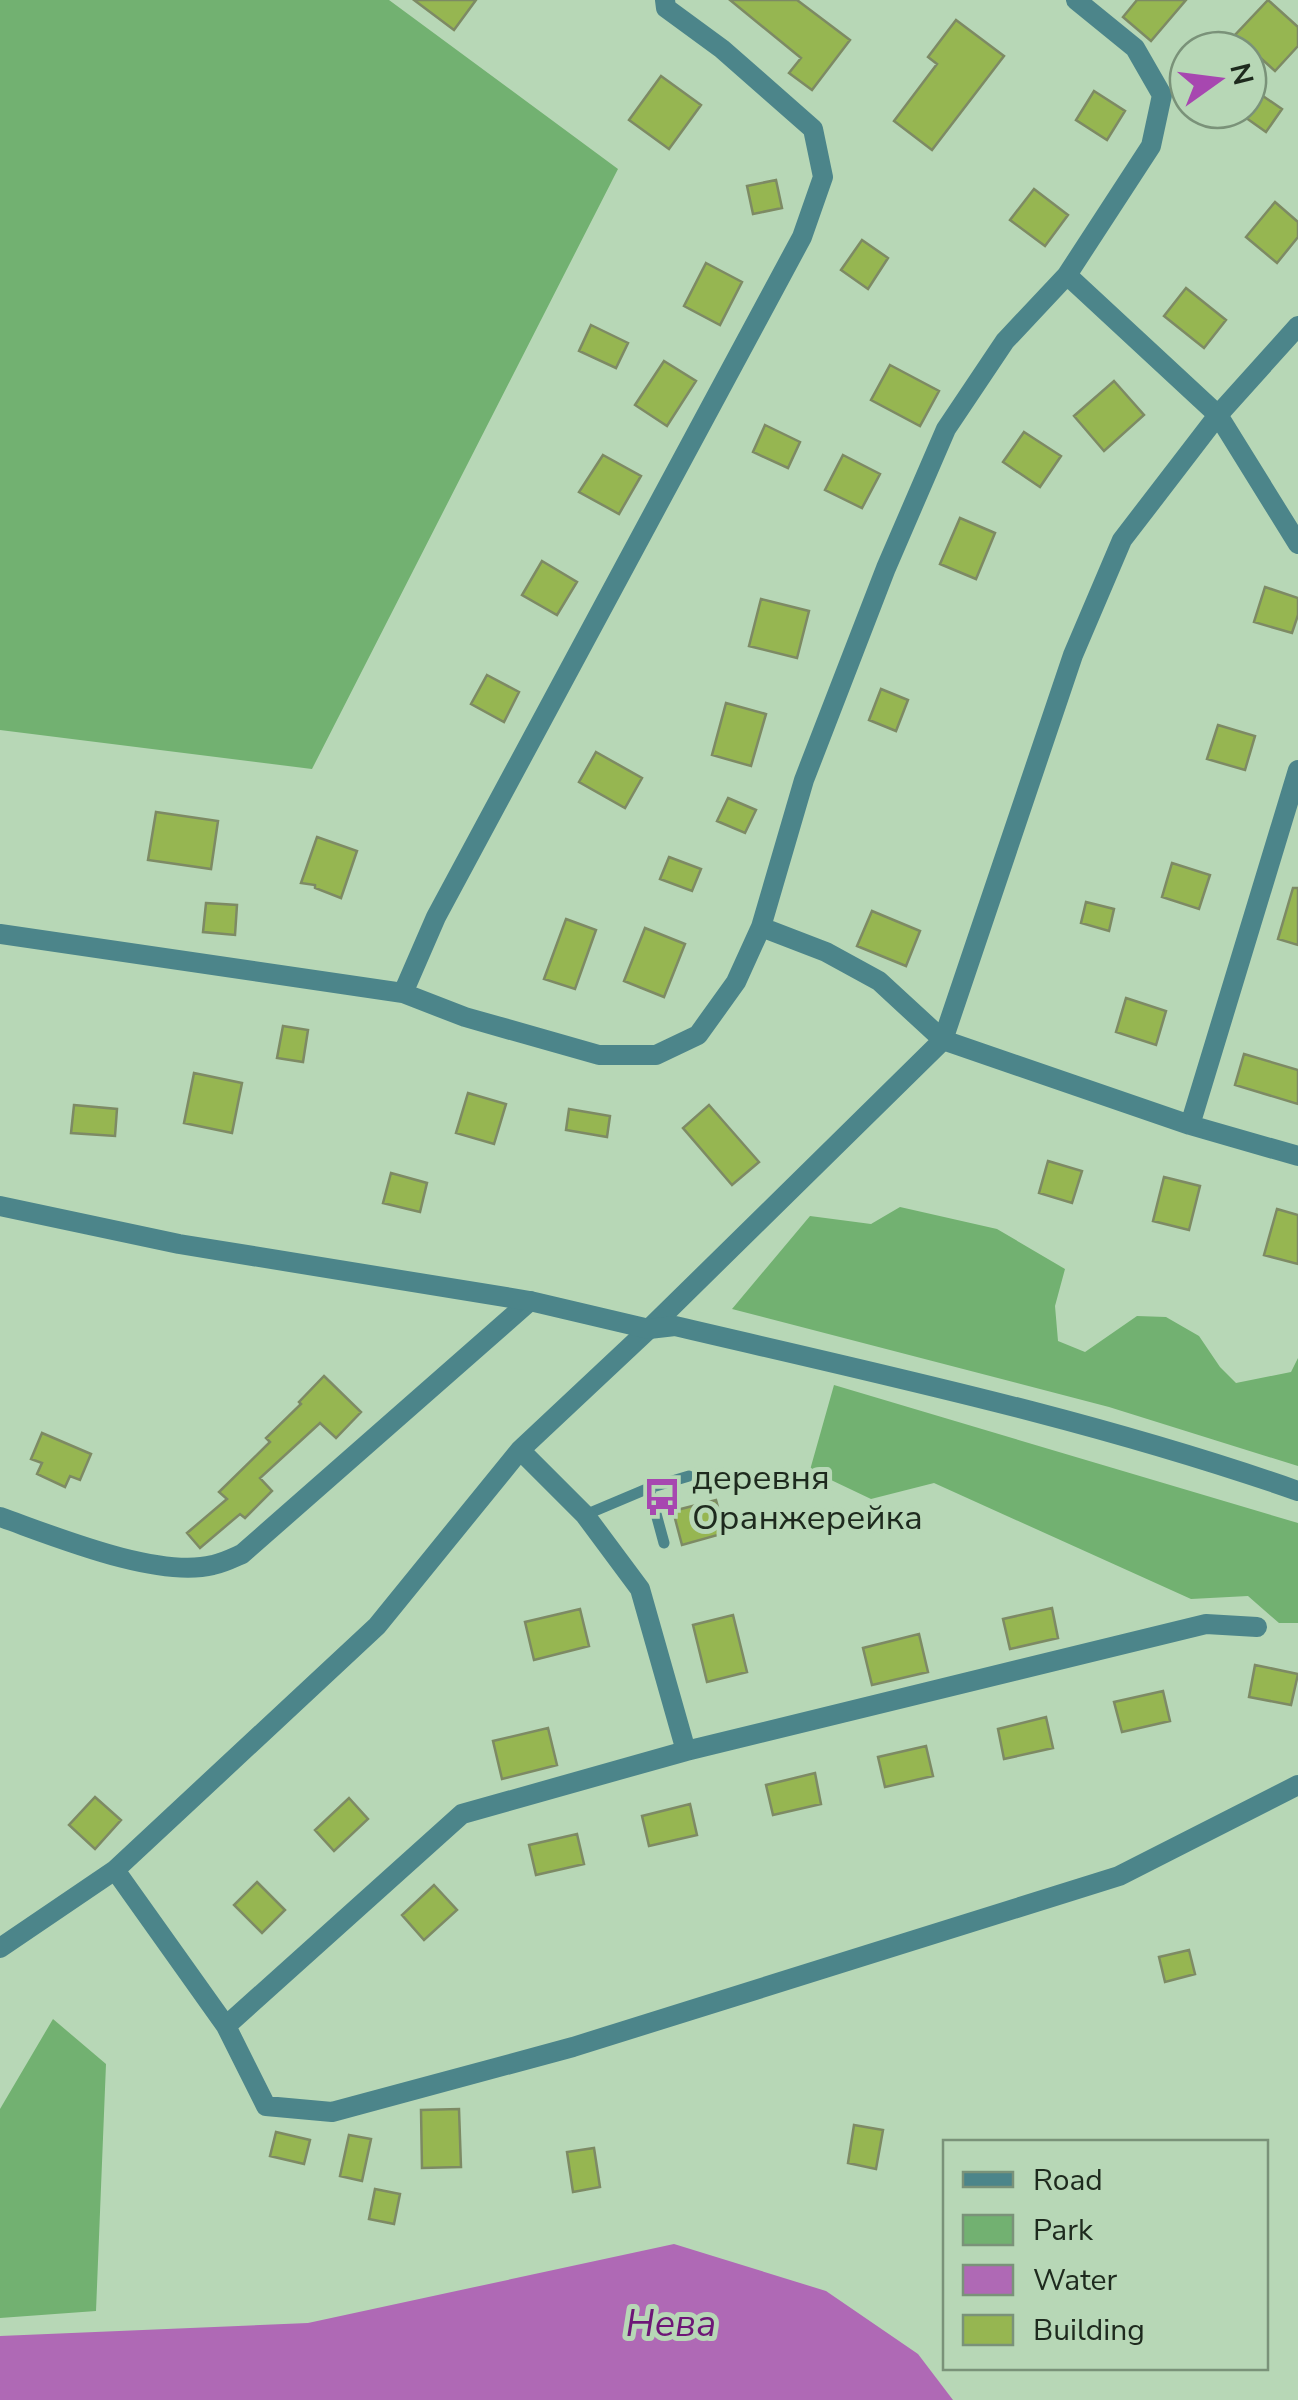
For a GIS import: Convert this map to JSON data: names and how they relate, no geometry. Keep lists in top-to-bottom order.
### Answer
{
  "water": ["Нева"],
  "places": {
    "bus stop": ["деревня Оранжерейка"]
  },
  "legend": [
    "Road",
    "Park",
    "Water",
    "Building"
  ],
  "north": "right"
}
